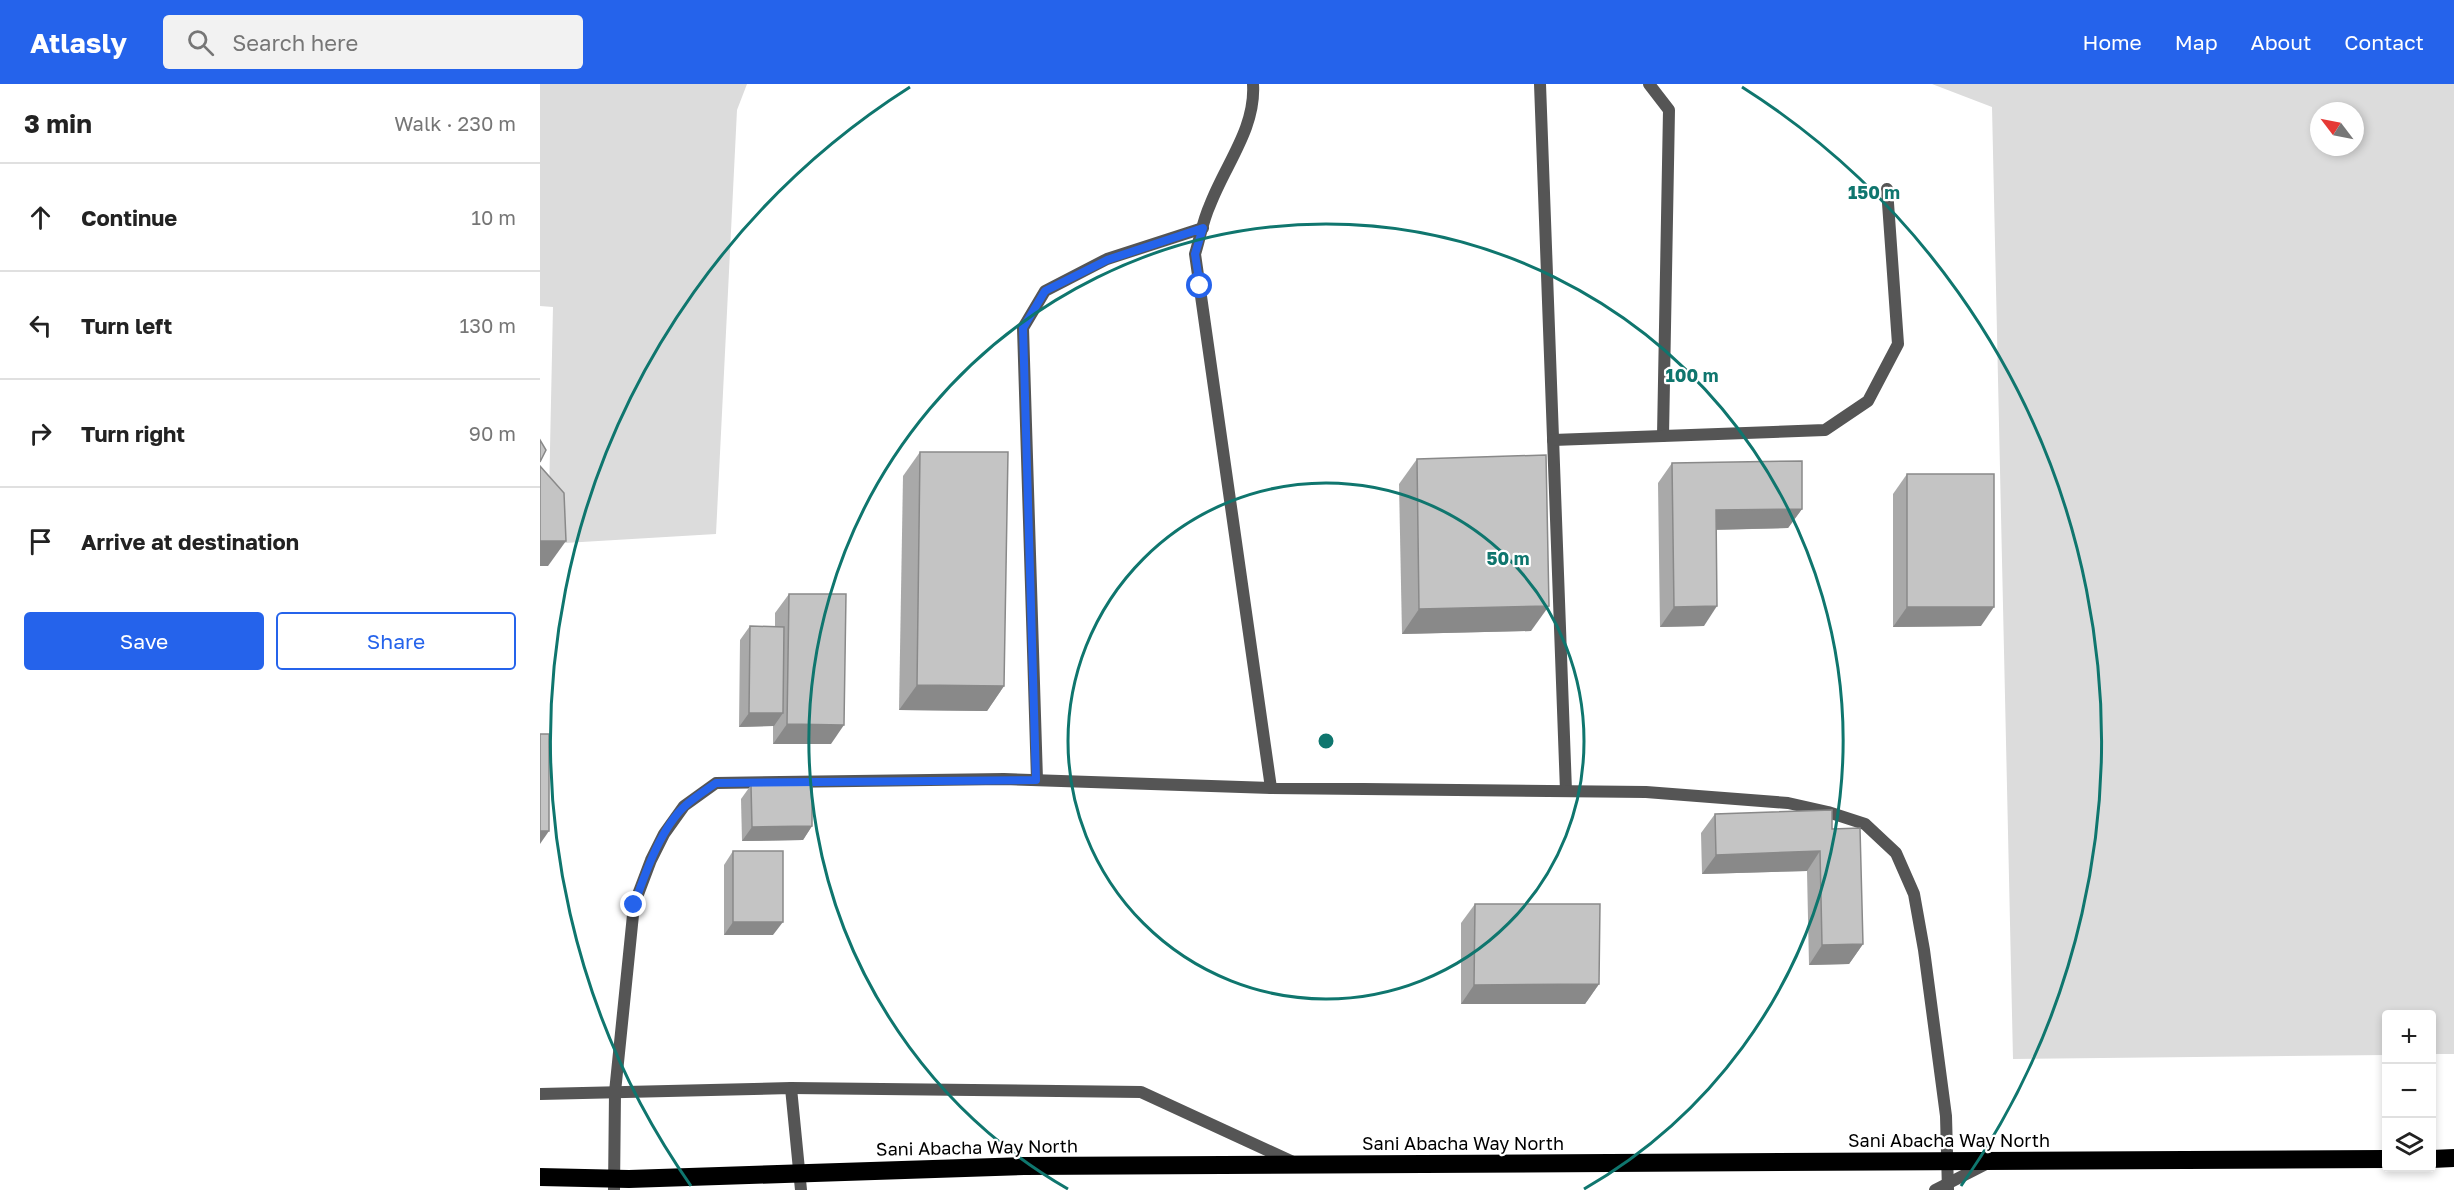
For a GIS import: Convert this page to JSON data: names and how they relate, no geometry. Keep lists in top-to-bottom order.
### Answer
{
  "streets": {
    "highway": ["Sani Abacha Way North"]
  },
  "north": "top left",
  "page": {
    "header": "Atlasly",
    "search": "Search here",
    "nav": [
      "Home",
      "Map",
      "About",
      "Contact"
    ],
    "heading": ["3 min", "Walk · 230 m"],
    "list": [
      ["Continue", "10 m"],
      ["Turn left", "130 m"],
      ["Turn right", "90 m"],
      "Arrive at destination"
    ],
    "buttons": ["Save", "Share"],
    "map_buttons": ["+", "−"]
  },
  "rings": ["150 m", "100 m", "50 m"]
}
